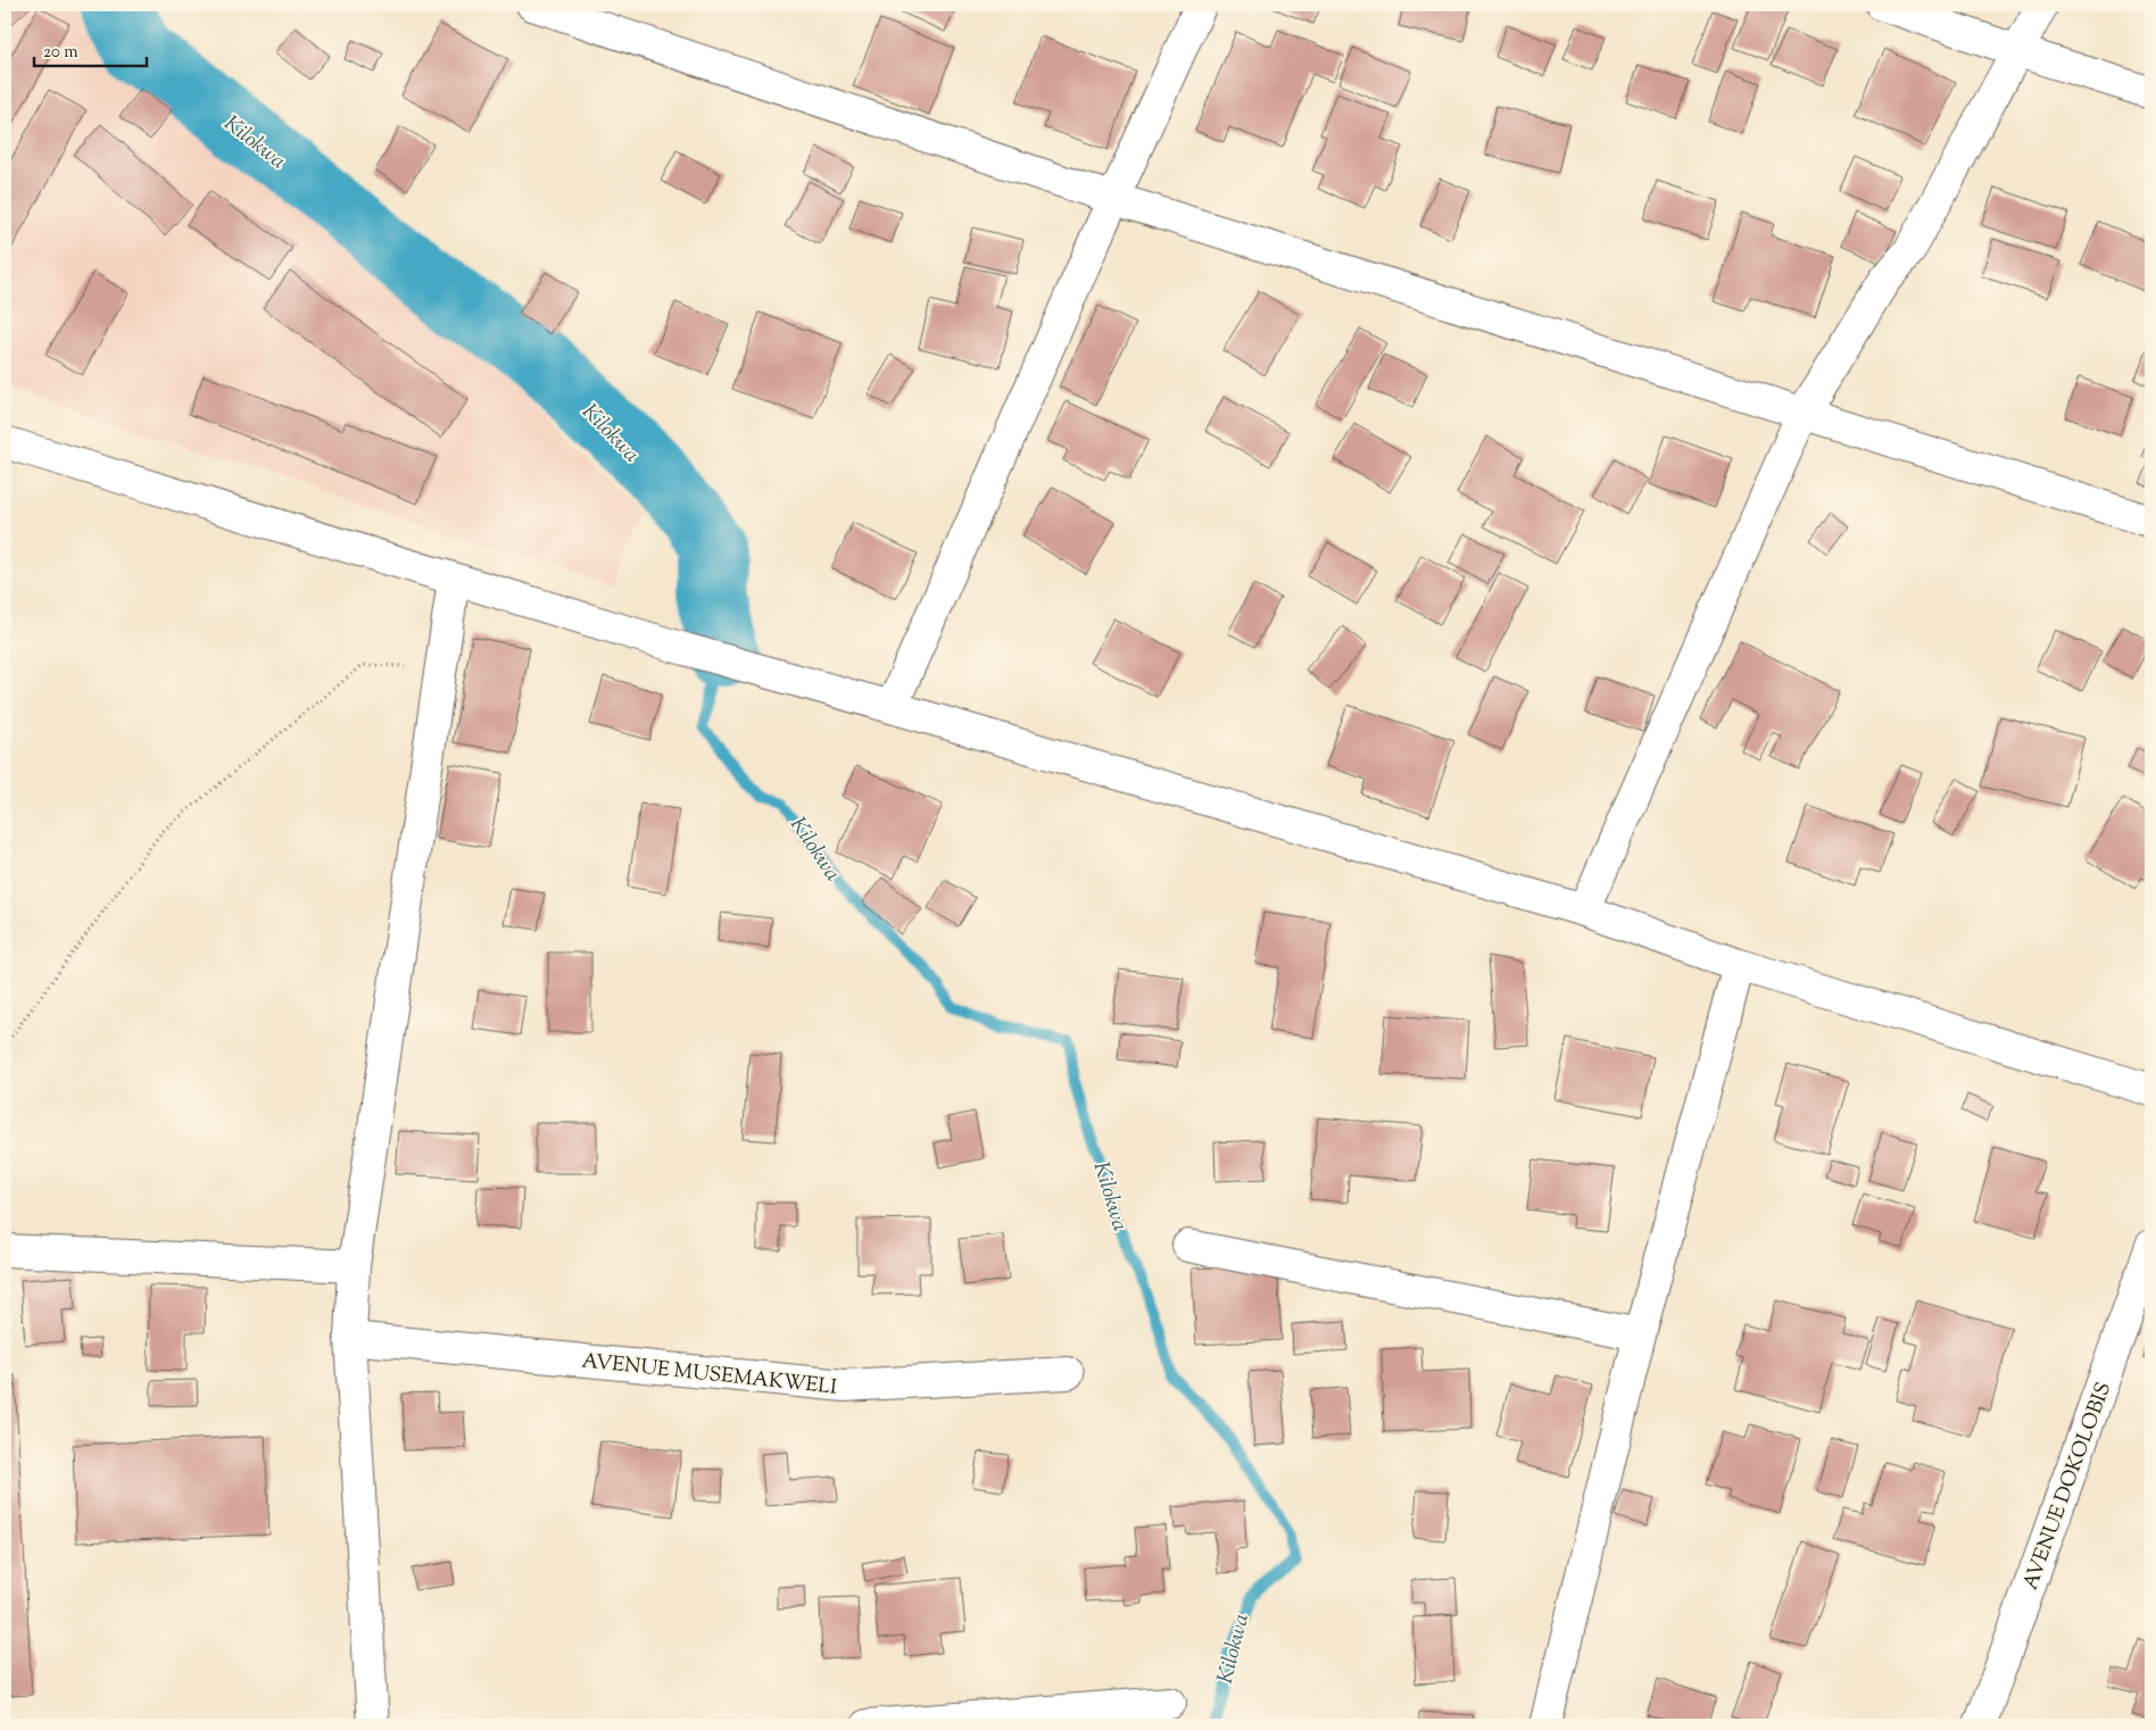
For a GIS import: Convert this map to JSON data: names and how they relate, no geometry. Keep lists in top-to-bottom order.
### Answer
{
  "streets": {
    "street": ["AVENUE MUSEMAKWELI", "AVENUE DOKOLOBIS"]
  },
  "water": ["Kilokwa"],
  "scale_bar": "20 m"
}
